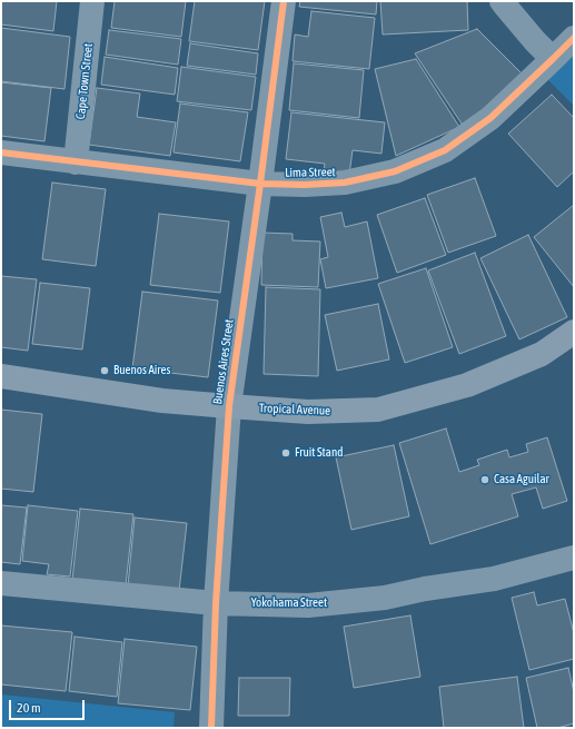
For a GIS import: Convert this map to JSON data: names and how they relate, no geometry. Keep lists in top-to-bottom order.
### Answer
{
  "streets": {
    "street": [
      "Cape Town Street",
      "Lima Street",
      "Buenos Aires Street",
      "Tropical Avenue",
      "Yokohama Street"
    ]
  },
  "crossings": [
    ["Cape Town Street", "Lima Street"],
    ["Lima Street", "Buenos Aires Street"],
    ["Buenos Aires Street", "Tropical Avenue"],
    ["Buenos Aires Street", "Yokohama Street"]
  ],
  "places": ["Buenos Aires", "Fruit Stand", "Casa Aguilar"],
  "scale_bar": "20 m"
}
